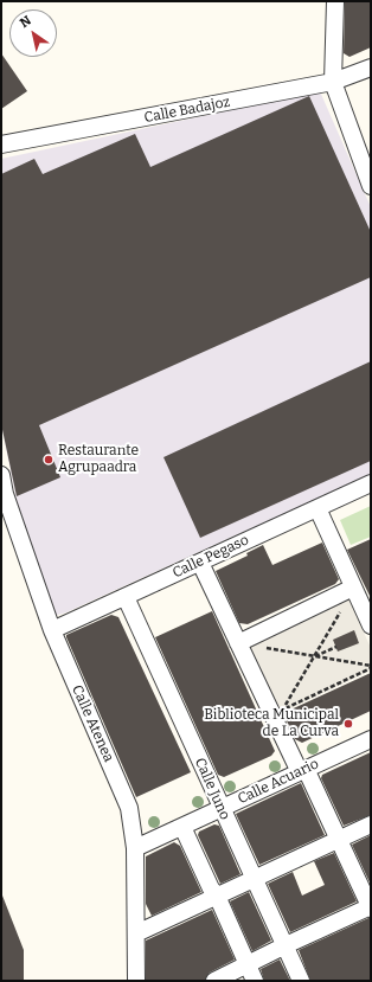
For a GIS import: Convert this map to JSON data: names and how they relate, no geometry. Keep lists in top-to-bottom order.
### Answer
{
  "streets": {
    "street": [
      "Calle Badajoz",
      "Calle Pegaso",
      "Calle Atenea",
      "Calle Acuario",
      "Calle Juno"
    ]
  },
  "crossings": [
    ["Calle Pegaso", "Calle Atenea"],
    ["Calle Pegaso", "Calle Juno"],
    ["Calle Atenea", "Calle Acuario"],
    ["Calle Acuario", "Calle Juno"]
  ],
  "places": ["Restaurante Agrupaadra", "Biblioteca Municipal de La Curva"],
  "north": "top left"
}
